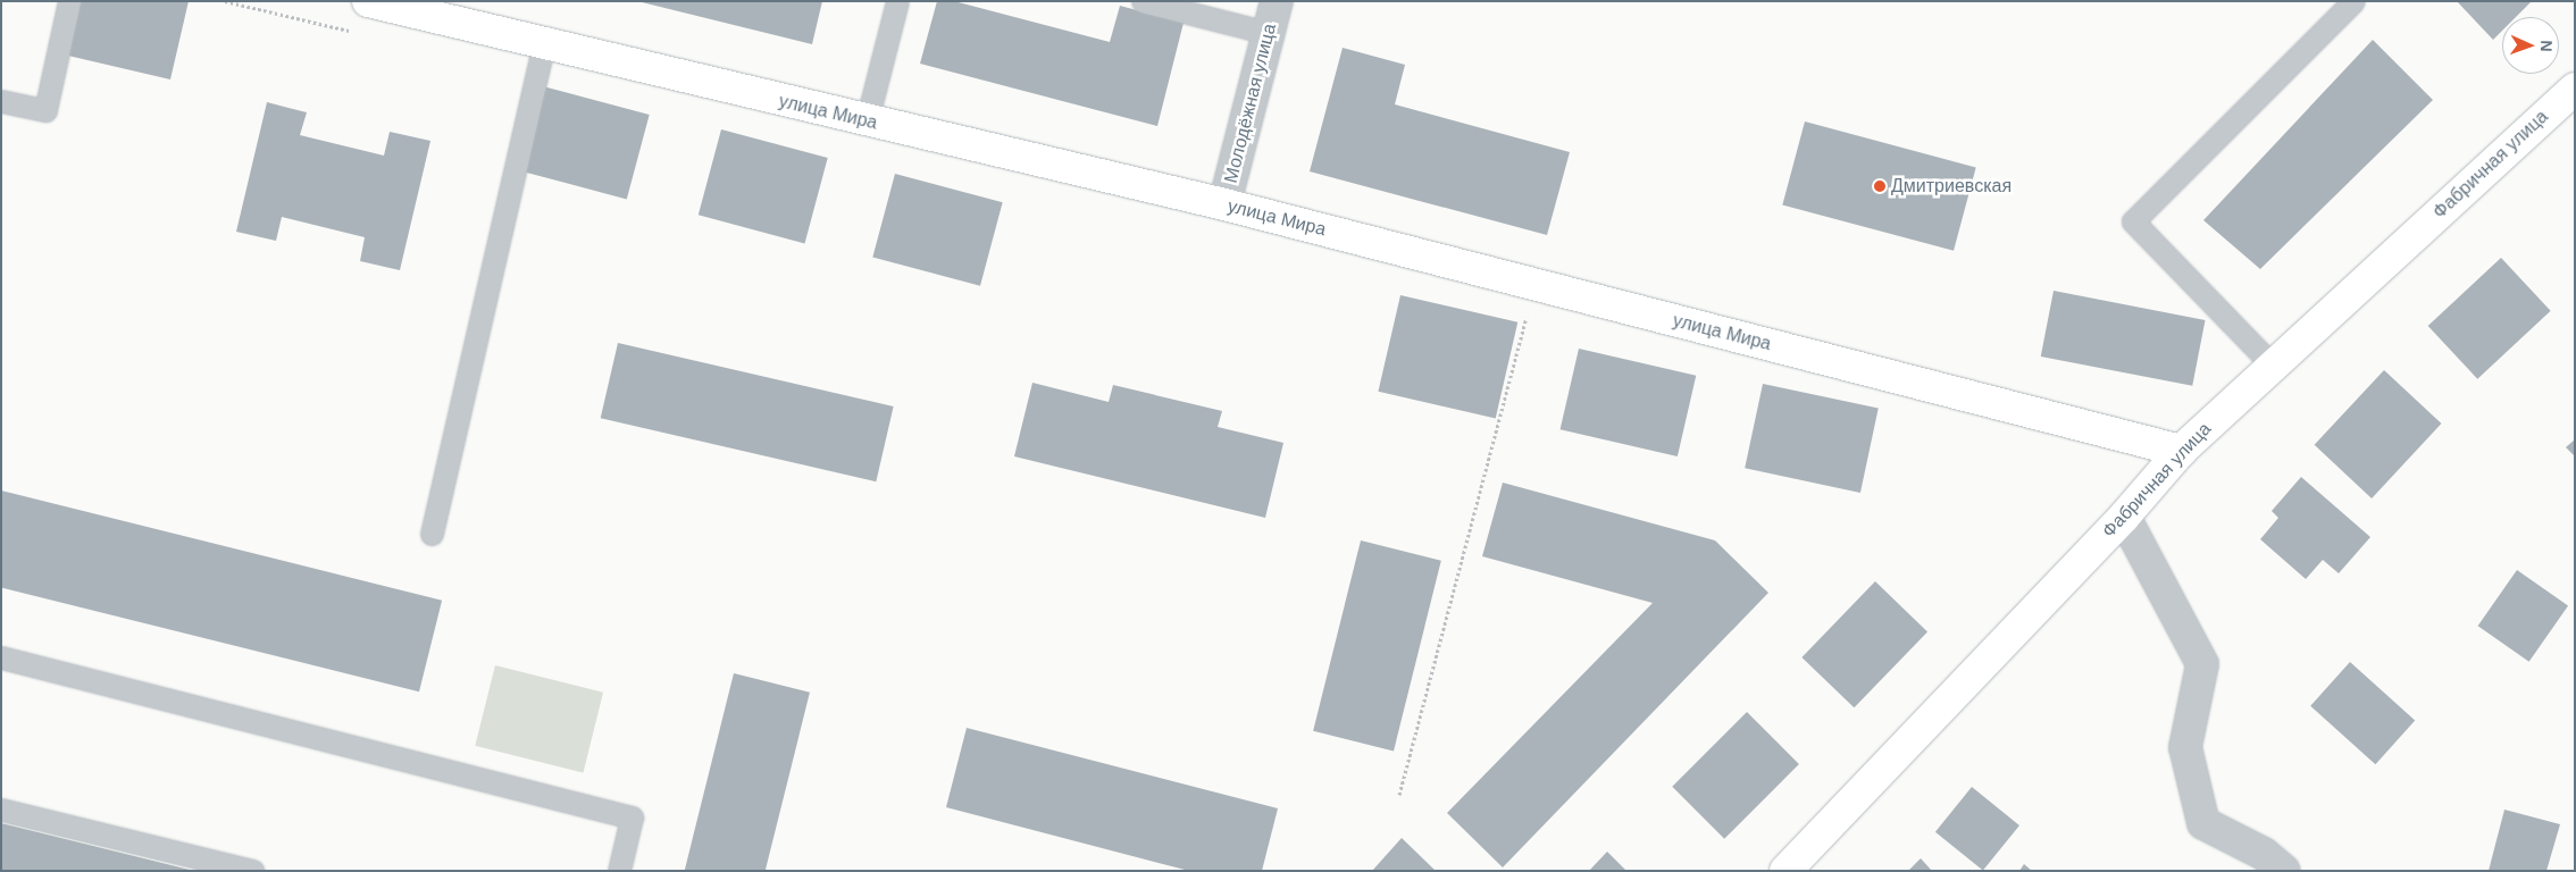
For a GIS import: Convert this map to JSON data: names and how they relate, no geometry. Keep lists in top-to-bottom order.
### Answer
{
  "streets": {
    "street": ["Молодёжная улица", "улица Мира", "Фабричная улица"]
  },
  "crossings": [
    ["Молодёжная улица", "улица Мира"],
    ["улица Мира", "Фабричная улица"]
  ],
  "places": ["Дмитриевская"],
  "north": "right"
}
